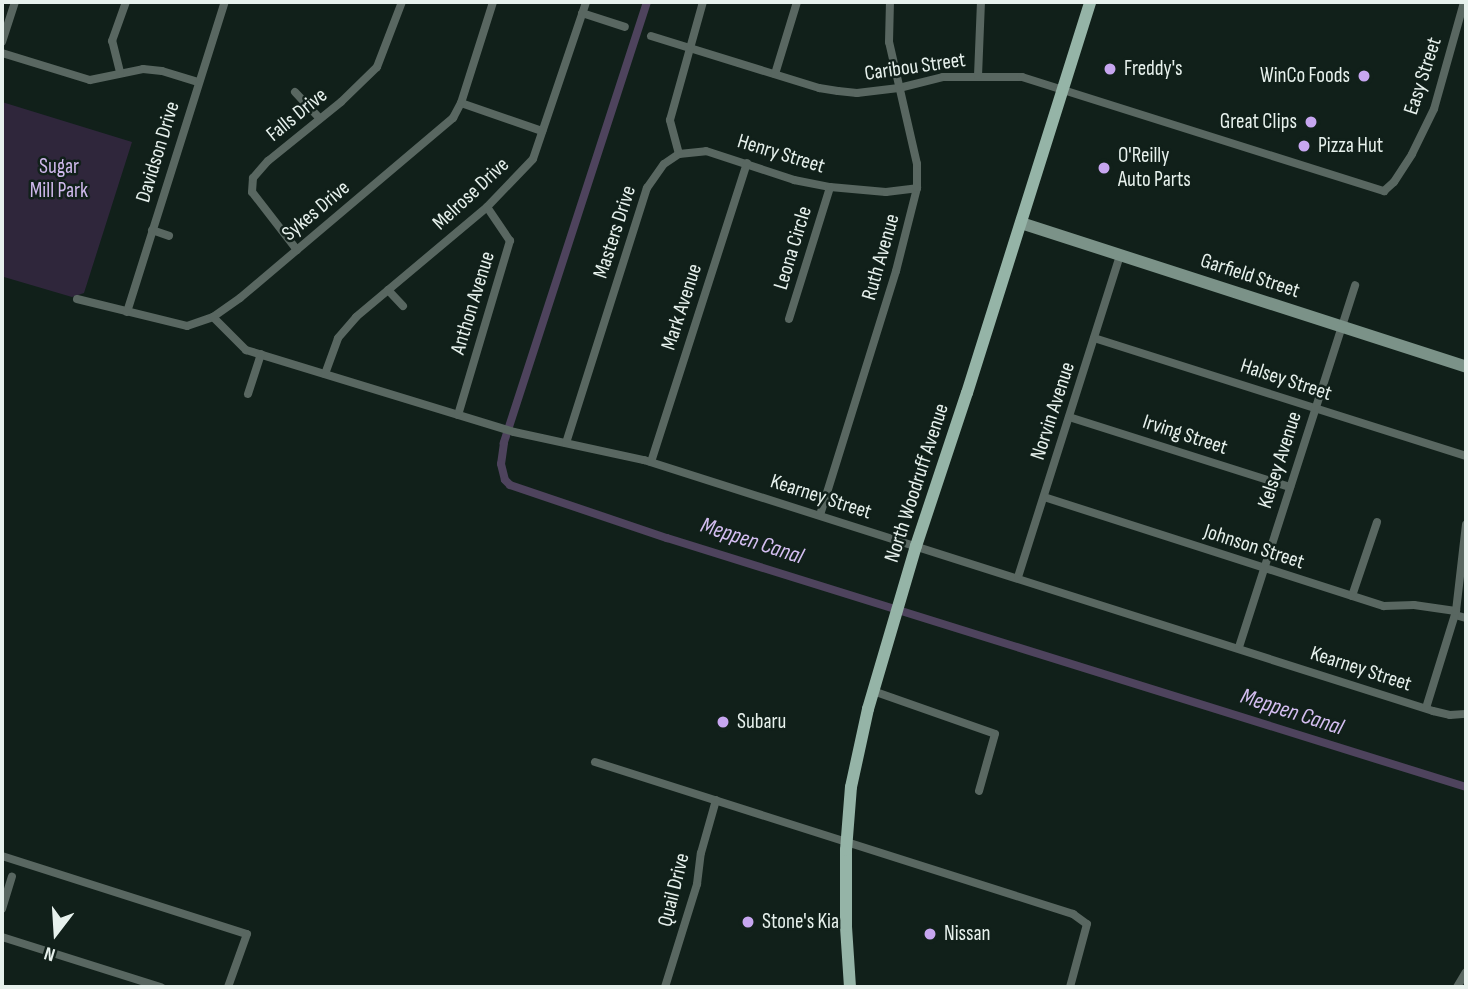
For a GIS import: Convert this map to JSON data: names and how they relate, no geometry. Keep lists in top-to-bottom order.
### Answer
{
  "streets": {
    "main road": ["North Woodruff Avenue"],
    "street": [
      "Caribou Street",
      "Easy Street",
      "Falls Drive",
      "Davidson Drive",
      "Henry Street",
      "Melrose Drive",
      "Sykes Drive",
      "Masters Drive",
      "Leona Circle",
      "Ruth Avenue",
      "Garfield Street",
      "Anthon Avenue",
      "Mark Avenue",
      "Halsey Street",
      "Norvin Avenue",
      "Irving Street",
      "Kelsey Avenue",
      "Kearney Street",
      "Johnson Street",
      "Quail Drive"
    ]
  },
  "crossings": [
    ["Caribou Street", "Easy Street"],
    ["Caribou Street", "Ruth Avenue"],
    ["Caribou Street", "North Woodruff Avenue"],
    ["Falls Drive", "Sykes Drive"],
    ["Davidson Drive", "Sykes Drive"],
    ["Henry Street", "Masters Drive"],
    ["Henry Street", "Leona Circle"],
    ["Henry Street", "Ruth Avenue"],
    ["Henry Street", "Mark Avenue"],
    ["Melrose Drive", "Anthon Avenue"],
    ["Melrose Drive", "Kearney Street"],
    ["Sykes Drive", "Kearney Street"],
    ["Masters Drive", "Kearney Street"],
    ["Ruth Avenue", "Kearney Street"],
    ["Garfield Street", "Norvin Avenue"],
    ["Garfield Street", "Kelsey Avenue"],
    ["Garfield Street", "North Woodruff Avenue"],
    ["Anthon Avenue", "Kearney Street"],
    ["Mark Avenue", "Kearney Street"],
    ["Halsey Street", "Norvin Avenue"],
    ["Halsey Street", "Kelsey Avenue"],
    ["Norvin Avenue", "Irving Street"],
    ["Norvin Avenue", "Kearney Street"],
    ["Norvin Avenue", "Johnson Street"],
    ["Irving Street", "Kelsey Avenue"],
    ["Kelsey Avenue", "Kearney Street"],
    ["Kelsey Avenue", "Johnson Street"],
    ["North Woodruff Avenue", "Kearney Street"]
  ],
  "water": ["Meppen Canal"],
  "parks": ["Sugar Mill Park"],
  "places": [
    "Freddy's",
    "WinCo Foods",
    "Great Clips",
    "Pizza Hut",
    "O'Reilly Auto Parts",
    "Subaru",
    "Stone's Kia",
    "Nissan"
  ],
  "north": "bottom"
}
